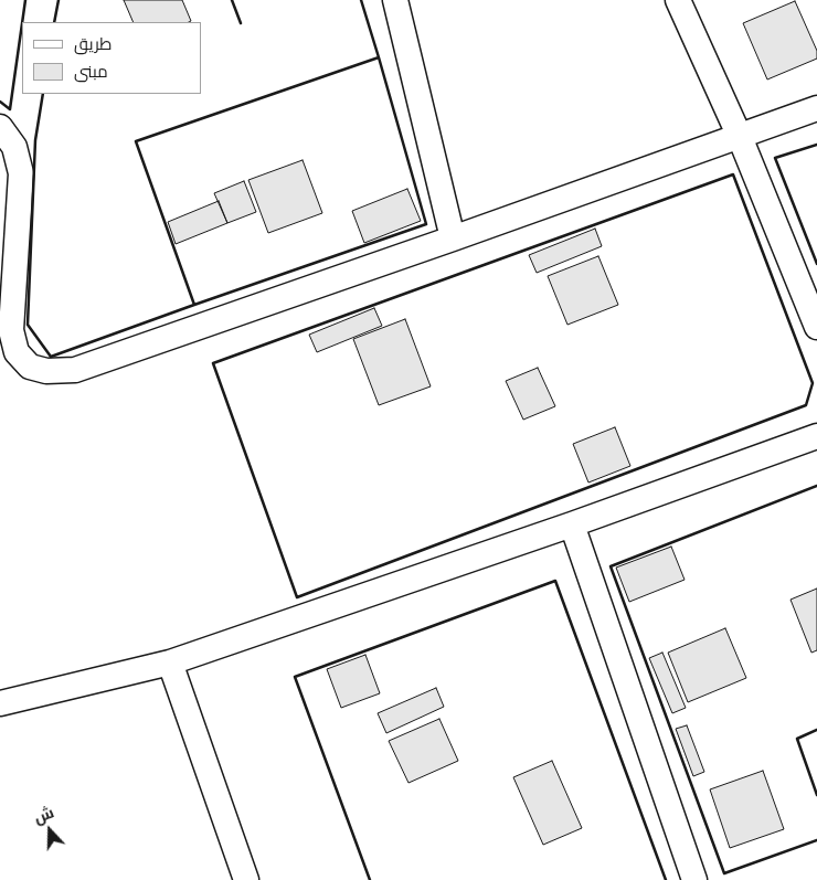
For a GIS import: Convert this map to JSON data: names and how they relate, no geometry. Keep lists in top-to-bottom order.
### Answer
{
  "legend": ["طريق", "مبنى"],
  "north": "top"
}
